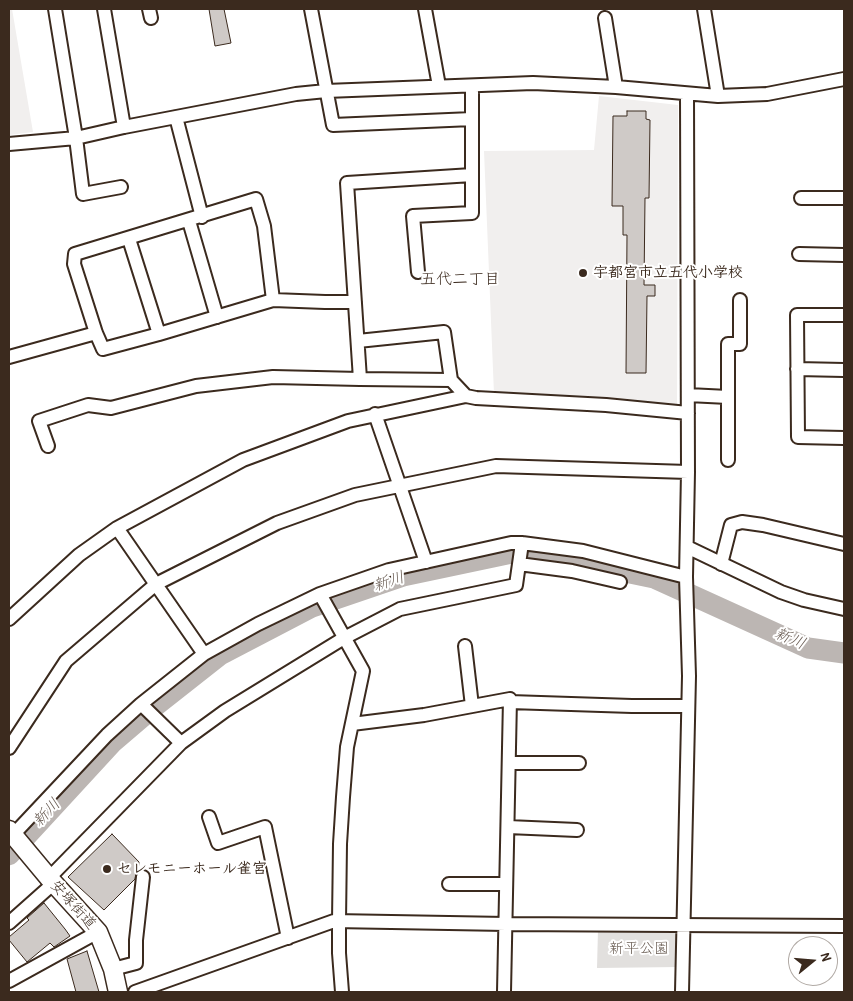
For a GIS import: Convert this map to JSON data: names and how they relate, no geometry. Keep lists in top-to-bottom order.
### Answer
{
  "streets": {
    "main road": ["安塚街道"]
  },
  "districts": ["五代二丁目"],
  "water": ["新川"],
  "parks": ["新平公園"],
  "places": ["宇都宮市立五代小学校", "セレモニーホール雀宮"],
  "north": "right"
}
